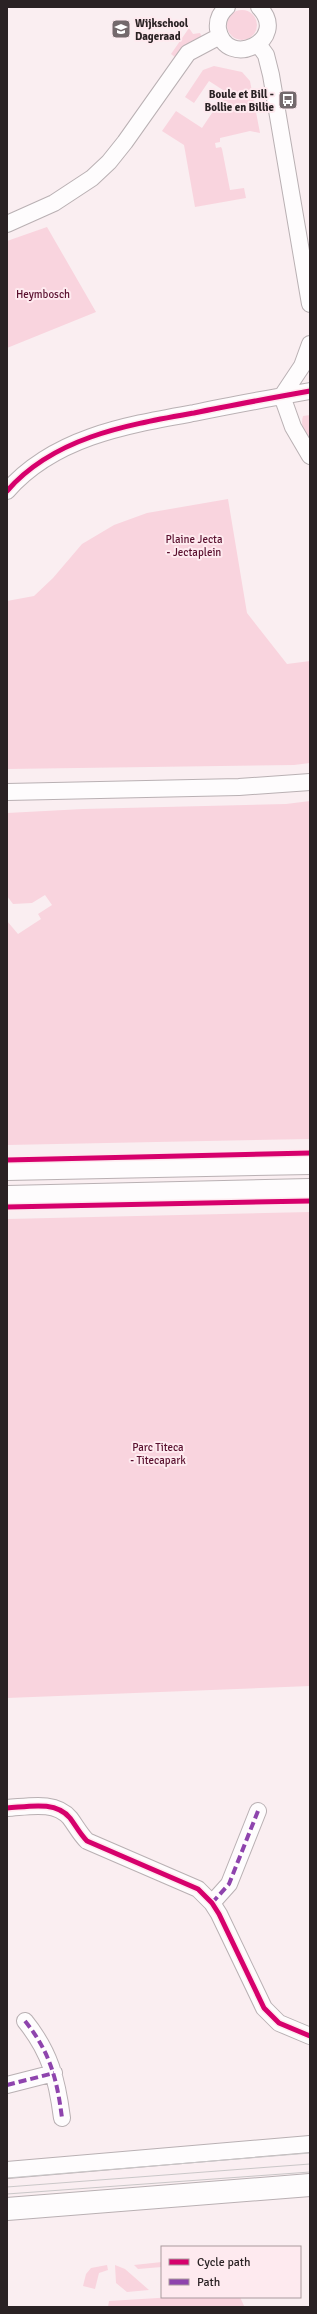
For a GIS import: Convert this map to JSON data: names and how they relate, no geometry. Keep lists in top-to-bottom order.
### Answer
{
  "parks": ["Heymbosch", "Plaine Jecta - Jectaplein", "Parc Titeca - Titecapark"],
  "places": {
    "school or university": ["Wijkschool Dageraad"],
    "bus stop": ["Boule et Bill - Bollie en Billie"]
  },
  "legend": ["Cycle path", "Path"]
}
